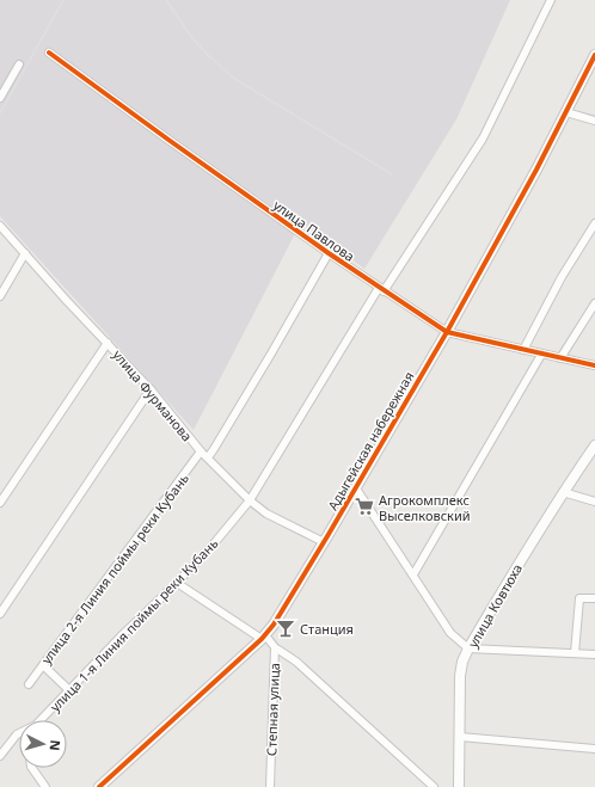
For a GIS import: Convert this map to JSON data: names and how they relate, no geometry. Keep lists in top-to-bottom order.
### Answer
{
  "streets": {
    "street": [
      "улица Павлова",
      "улица Фурманова",
      "Адыгейская набережная",
      "улица 2-я Линия поймы реки Кубань",
      "улица Ковтюха",
      "улица 1-я Линия поймы реки Кубань",
      "Степная улица"
    ]
  },
  "crossings": [
    ["улица Павлова", "Адыгейская набережная"],
    ["улица Павлова", "улица 1-я Линия поймы реки Кубань"],
    ["улица Фурманова", "Адыгейская набережная"],
    ["улица Фурманова", "улица 2-я Линия поймы реки Кубань"],
    ["улица Фурманова", "улица 1-я Линия поймы реки Кубань"],
    ["Адыгейская набережная", "Степная улица"]
  ],
  "places": {
    "supermarket": ["Агрокомплекс Выселковский"],
    "bar": ["Станция"]
  },
  "north": "right"
}
